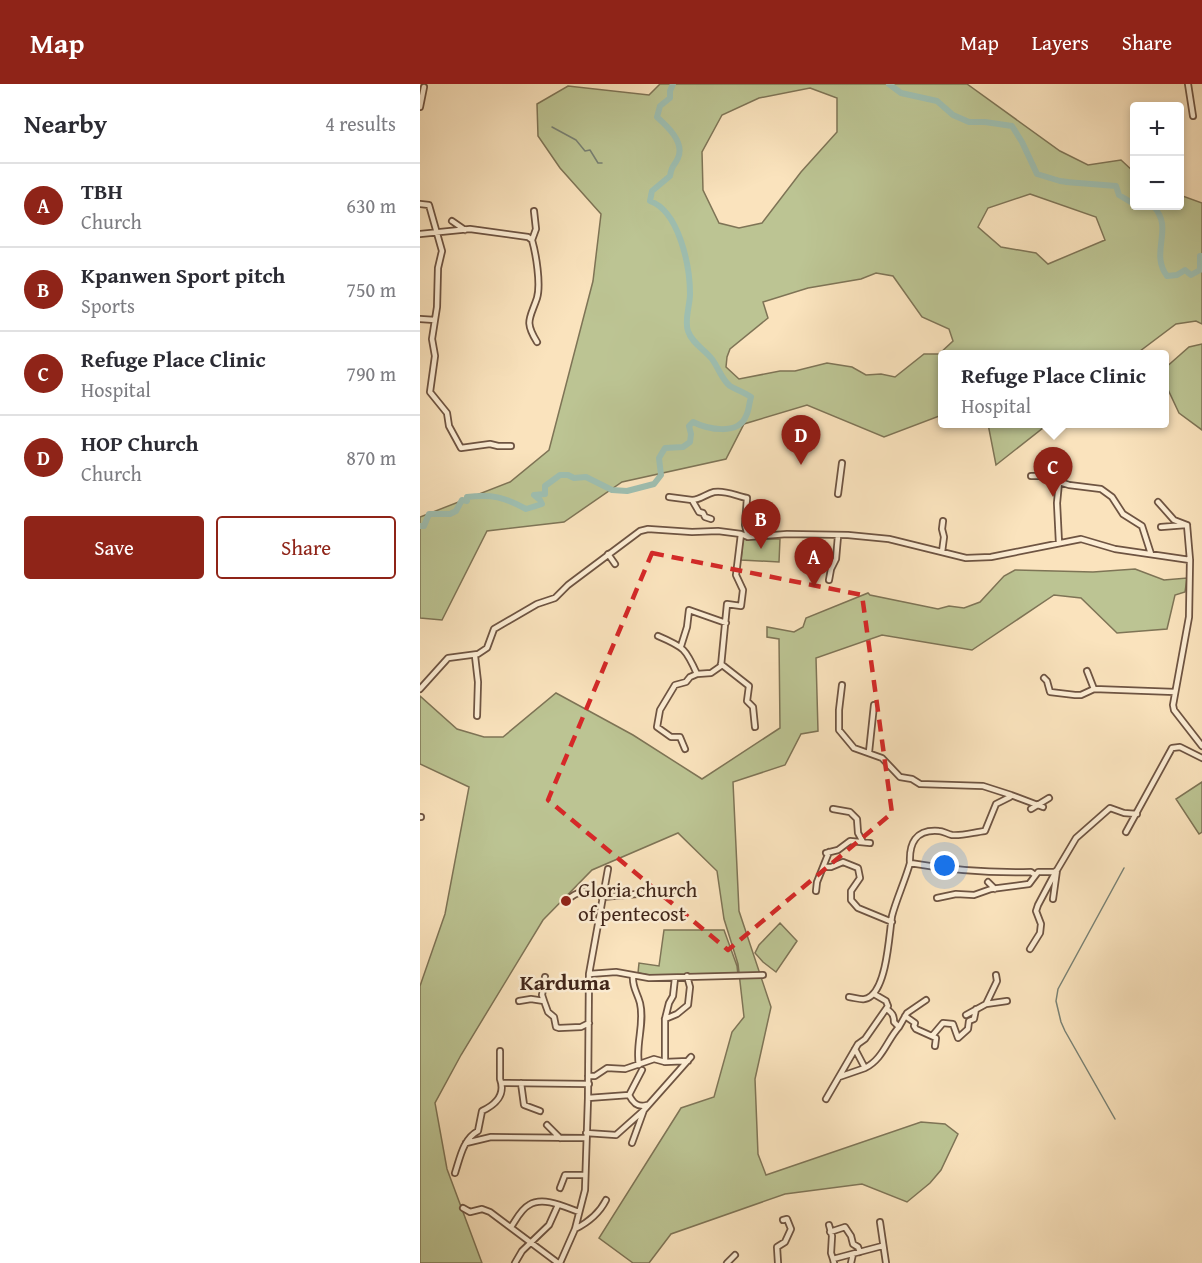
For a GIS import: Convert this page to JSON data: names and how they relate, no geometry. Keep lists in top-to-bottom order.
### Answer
{
  "districts": ["Karduma"],
  "places": ["Gloria church of pentecost"],
  "page": {
    "header": "Map",
    "nav": ["Map", "Layers", "Share"],
    "heading": ["Nearby", "4 results"],
    "map_buttons": ["+", "−"],
    "list": [
      {
        "mark": "A",
        "name": "TBH",
        "note": "Church",
        "value": "630 m"
      },
      {
        "mark": "B",
        "name": "Kpanwen Sport pitch",
        "note": "Sports",
        "value": "750 m"
      },
      {
        "mark": "C",
        "name": "Refuge Place Clinic",
        "note": "Hospital",
        "value": "790 m"
      },
      {
        "mark": "D",
        "name": "HOP Church",
        "note": "Church",
        "value": "870 m"
      }
    ],
    "popup": ["Refuge Place Clinic", "Hospital"],
    "pins": [
      "D",
      "C",
      "B",
      "A"
    ],
    "buttons": ["Save", "Share"]
  }
}
